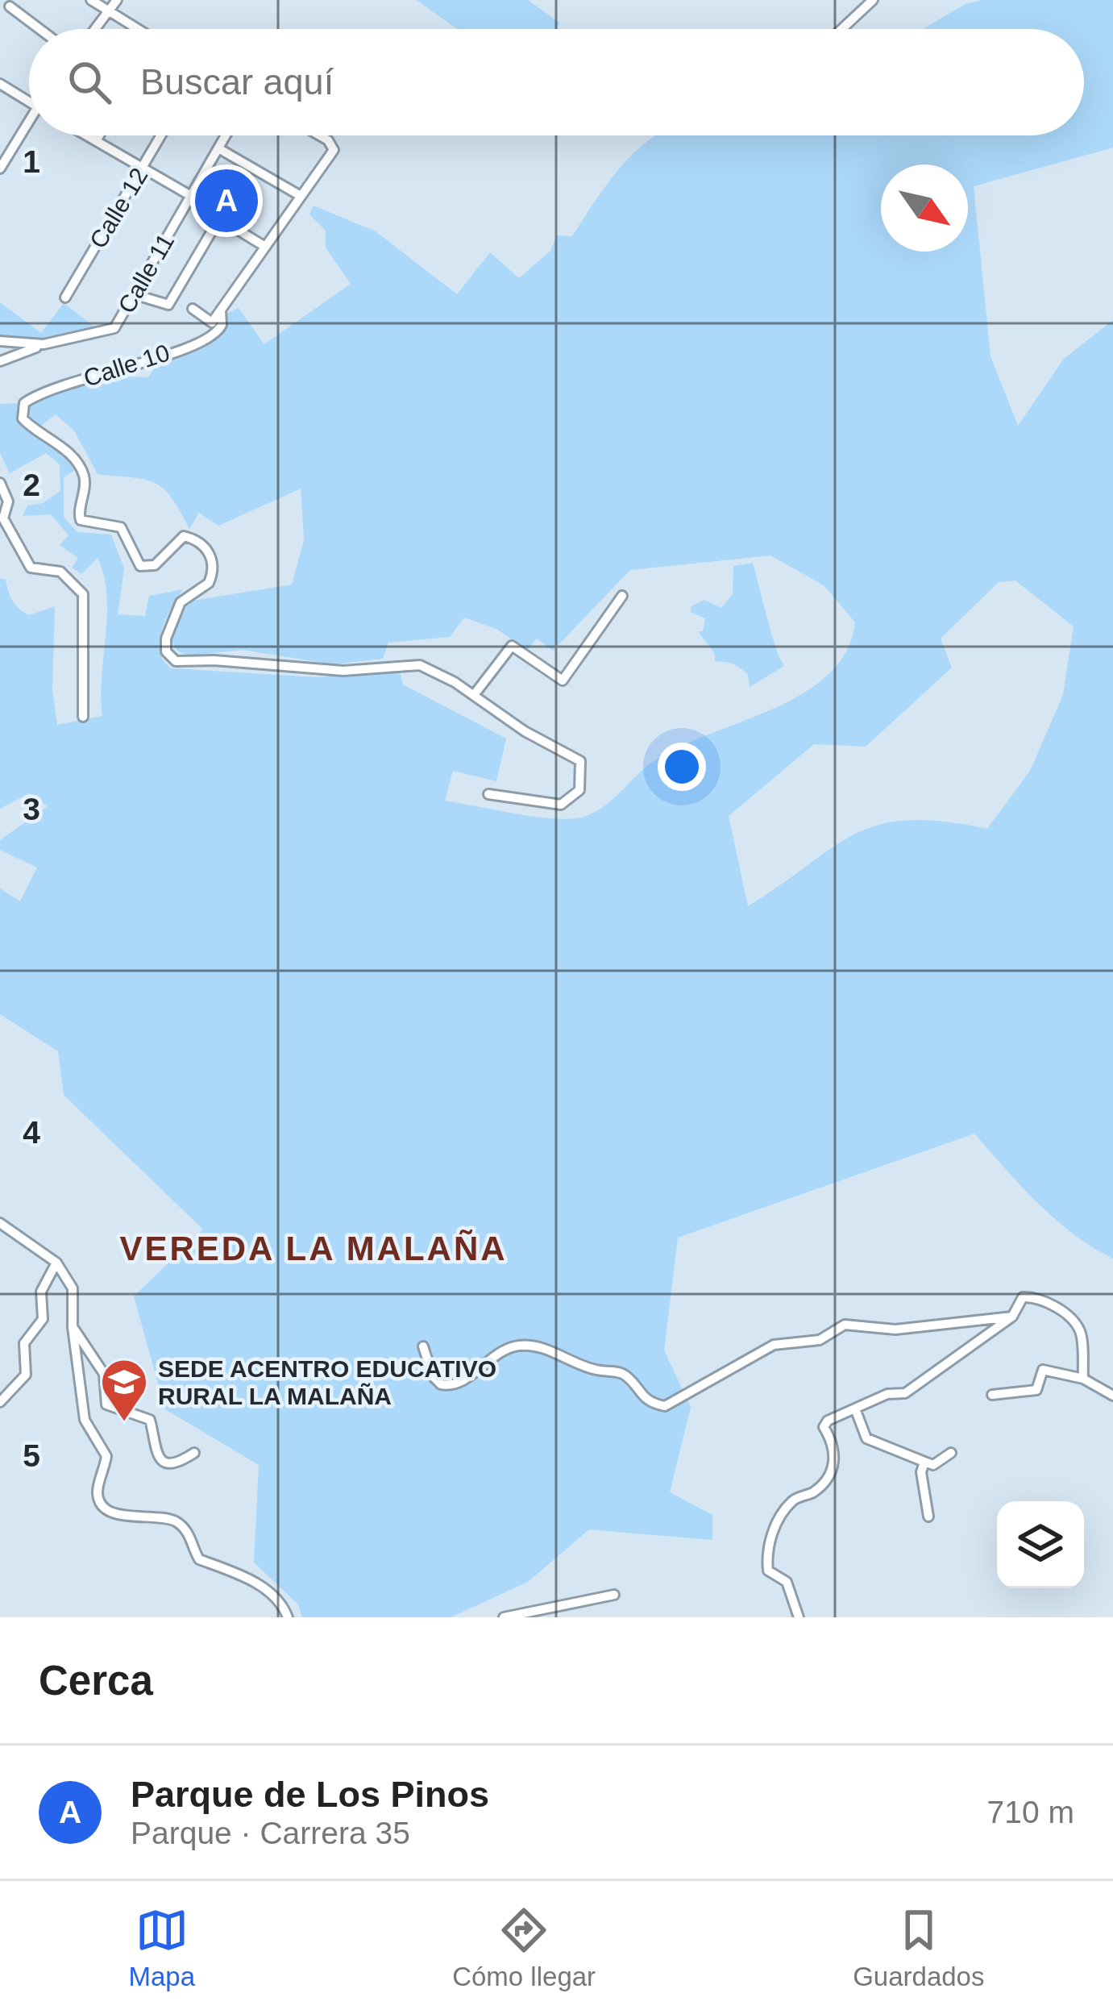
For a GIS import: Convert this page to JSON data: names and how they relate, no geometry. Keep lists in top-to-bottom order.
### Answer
{
  "streets": {
    "street": ["Calle 12", "Calle 11", "Calle 10"]
  },
  "districts": ["VEREDA LA MALAÑA"],
  "places": {
    "school or university": ["SEDE ACENTRO EDUCATIVO RURAL LA MALAÑA"]
  },
  "north": "bottom right",
  "page": {
    "search": "Buscar aquí",
    "pins": "A",
    "heading": "Cerca",
    "list": [
      {
        "mark": "A",
        "name": "Parque de Los Pinos",
        "note": "Parque · Carrera 35",
        "value": "710 m"
      }
    ],
    "nav": ["Mapa", "Cómo llegar", "Guardados"]
  },
  "grid": {
    "rows": [
      "1",
      "2",
      "3",
      "4",
      "5"
    ]
  }
}
